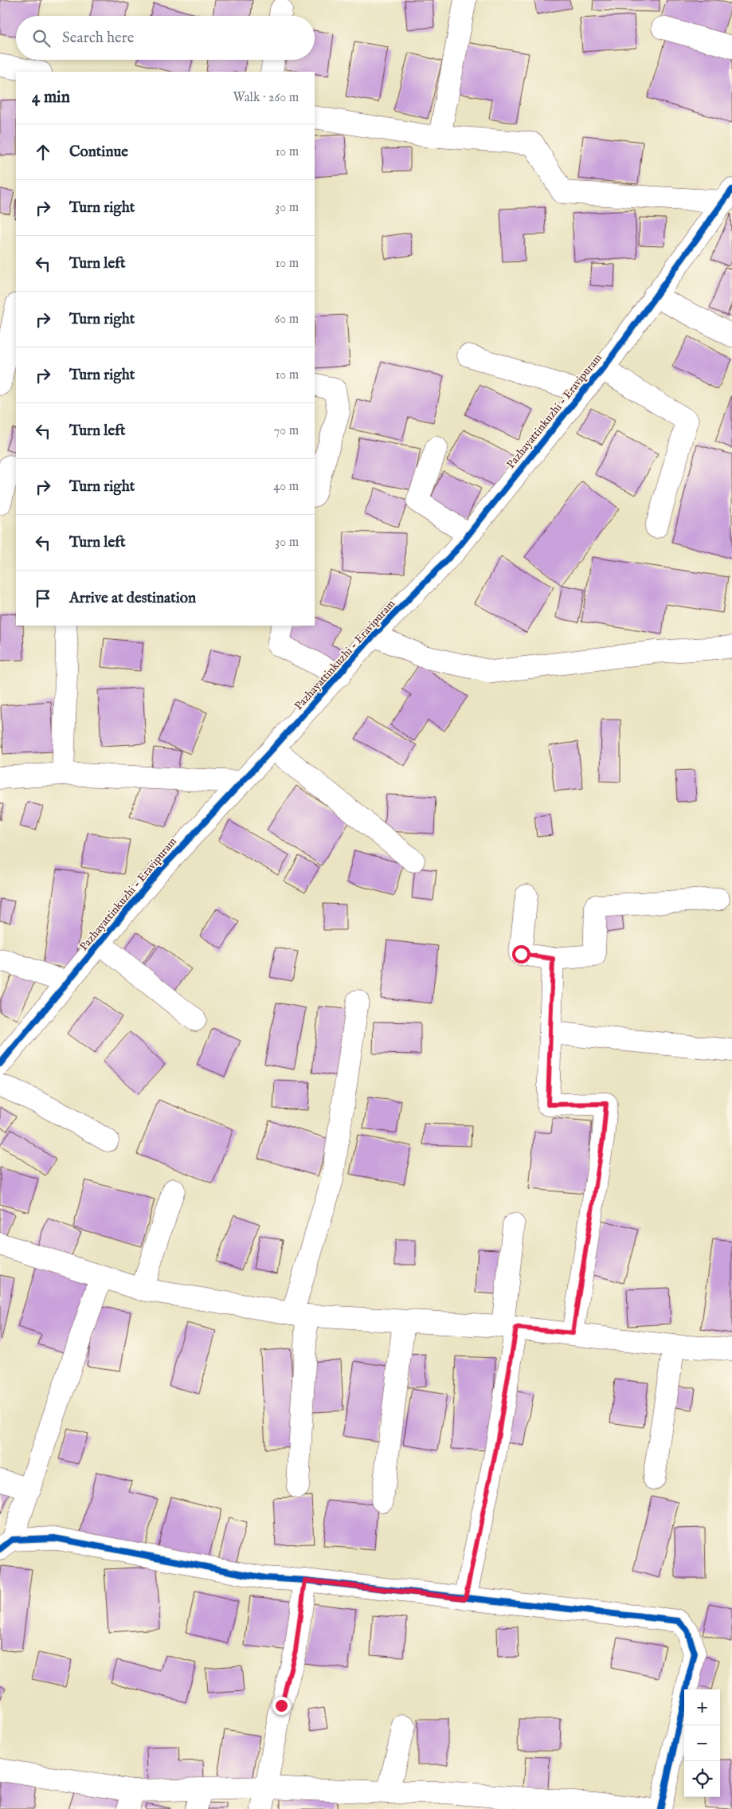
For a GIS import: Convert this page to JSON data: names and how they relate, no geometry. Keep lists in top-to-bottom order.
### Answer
{
  "streets": {
    "street": ["Pazhayattinkuzhi - Eravipuram"]
  },
  "page": {
    "search": "Search here",
    "heading": ["4 min", "Walk · 260 m"],
    "list": [
      ["Continue", "10 m"],
      ["Turn right", "30 m"],
      ["Turn left", "10 m"],
      ["Turn right", "60 m"],
      ["Turn right", "10 m"],
      ["Turn left", "70 m"],
      ["Turn right", "40 m"],
      ["Turn left", "30 m"],
      "Arrive at destination"
    ],
    "map_buttons": ["+", "−"]
  }
}
